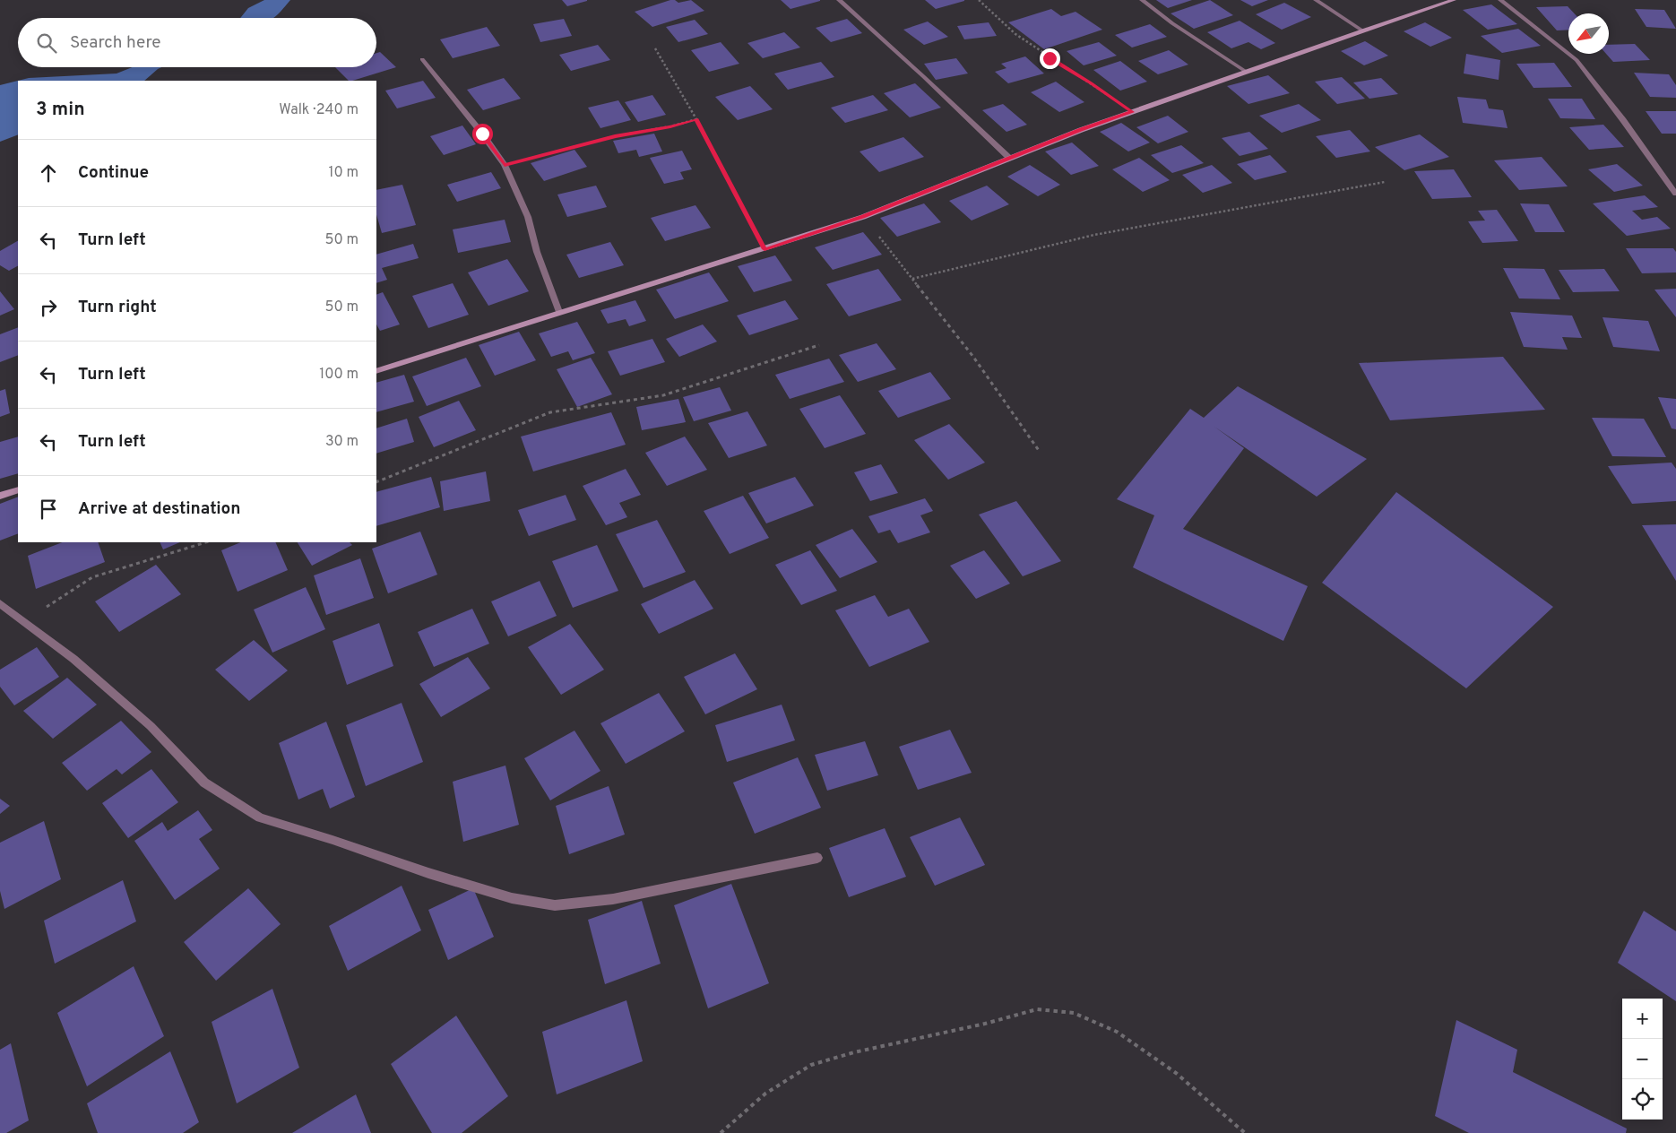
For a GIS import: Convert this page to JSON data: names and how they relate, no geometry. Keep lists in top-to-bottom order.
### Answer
{
  "north": "bottom left",
  "page": {
    "search": "Search here",
    "heading": ["3 min", "Walk · 240 m"],
    "list": [
      ["Continue", "10 m"],
      ["Turn left", "50 m"],
      ["Turn right", "50 m"],
      ["Turn left", "100 m"],
      ["Turn left", "30 m"],
      "Arrive at destination"
    ],
    "map_buttons": ["+", "−"]
  }
}
